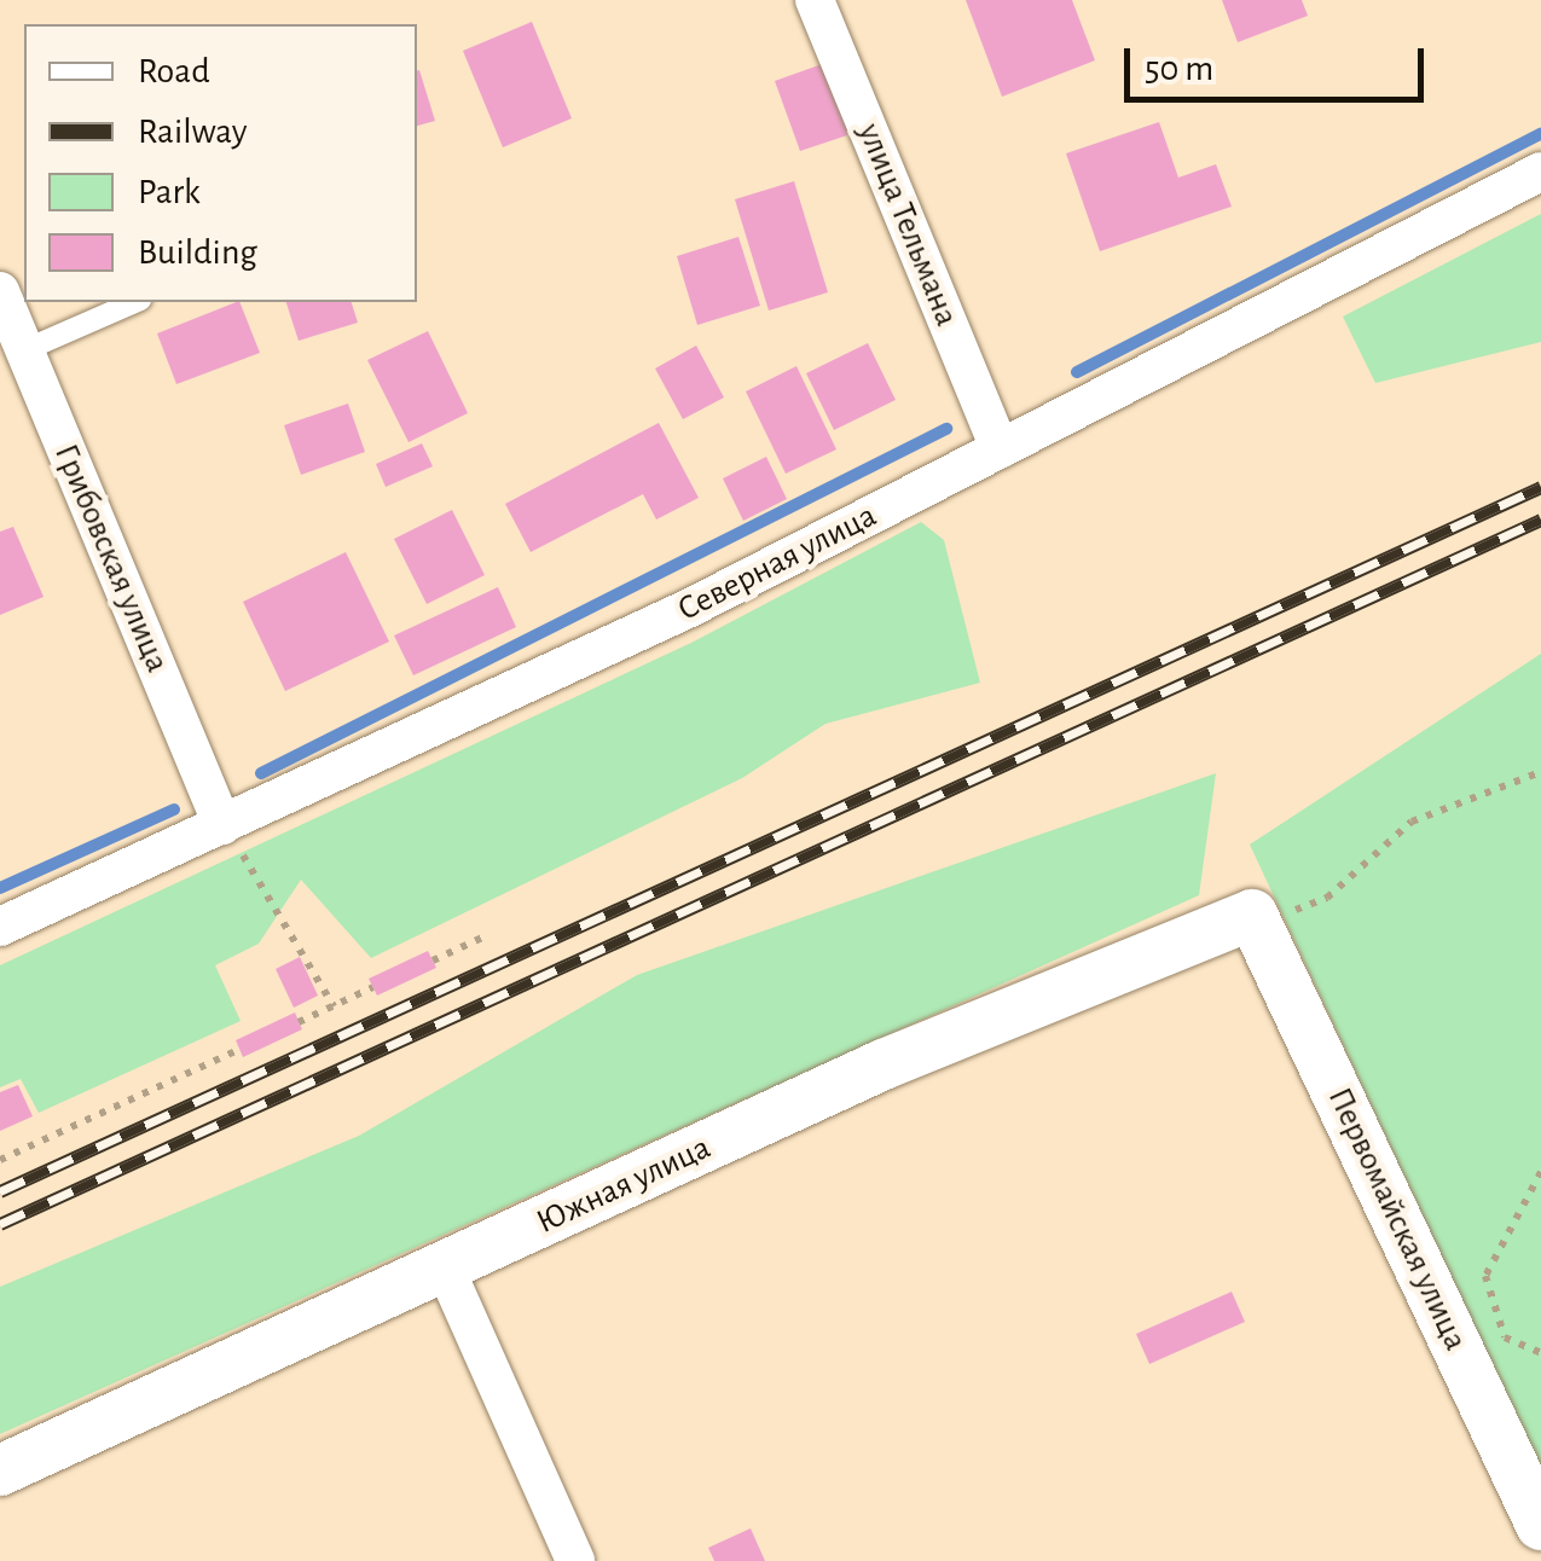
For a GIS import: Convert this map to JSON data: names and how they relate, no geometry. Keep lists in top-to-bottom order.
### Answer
{
  "streets": {
    "street": [
      "улица Тельмана",
      "Грибовская улица",
      "Северная улица",
      "Южная улица",
      "Первомайская улица"
    ]
  },
  "crossings": [
    ["улица Тельмана", "Северная улица"],
    ["Грибовская улица", "Северная улица"],
    ["Южная улица", "Первомайская улица"]
  ],
  "legend": [
    "Road",
    "Railway",
    "Park",
    "Building"
  ],
  "scale_bar": "50 m"
}
